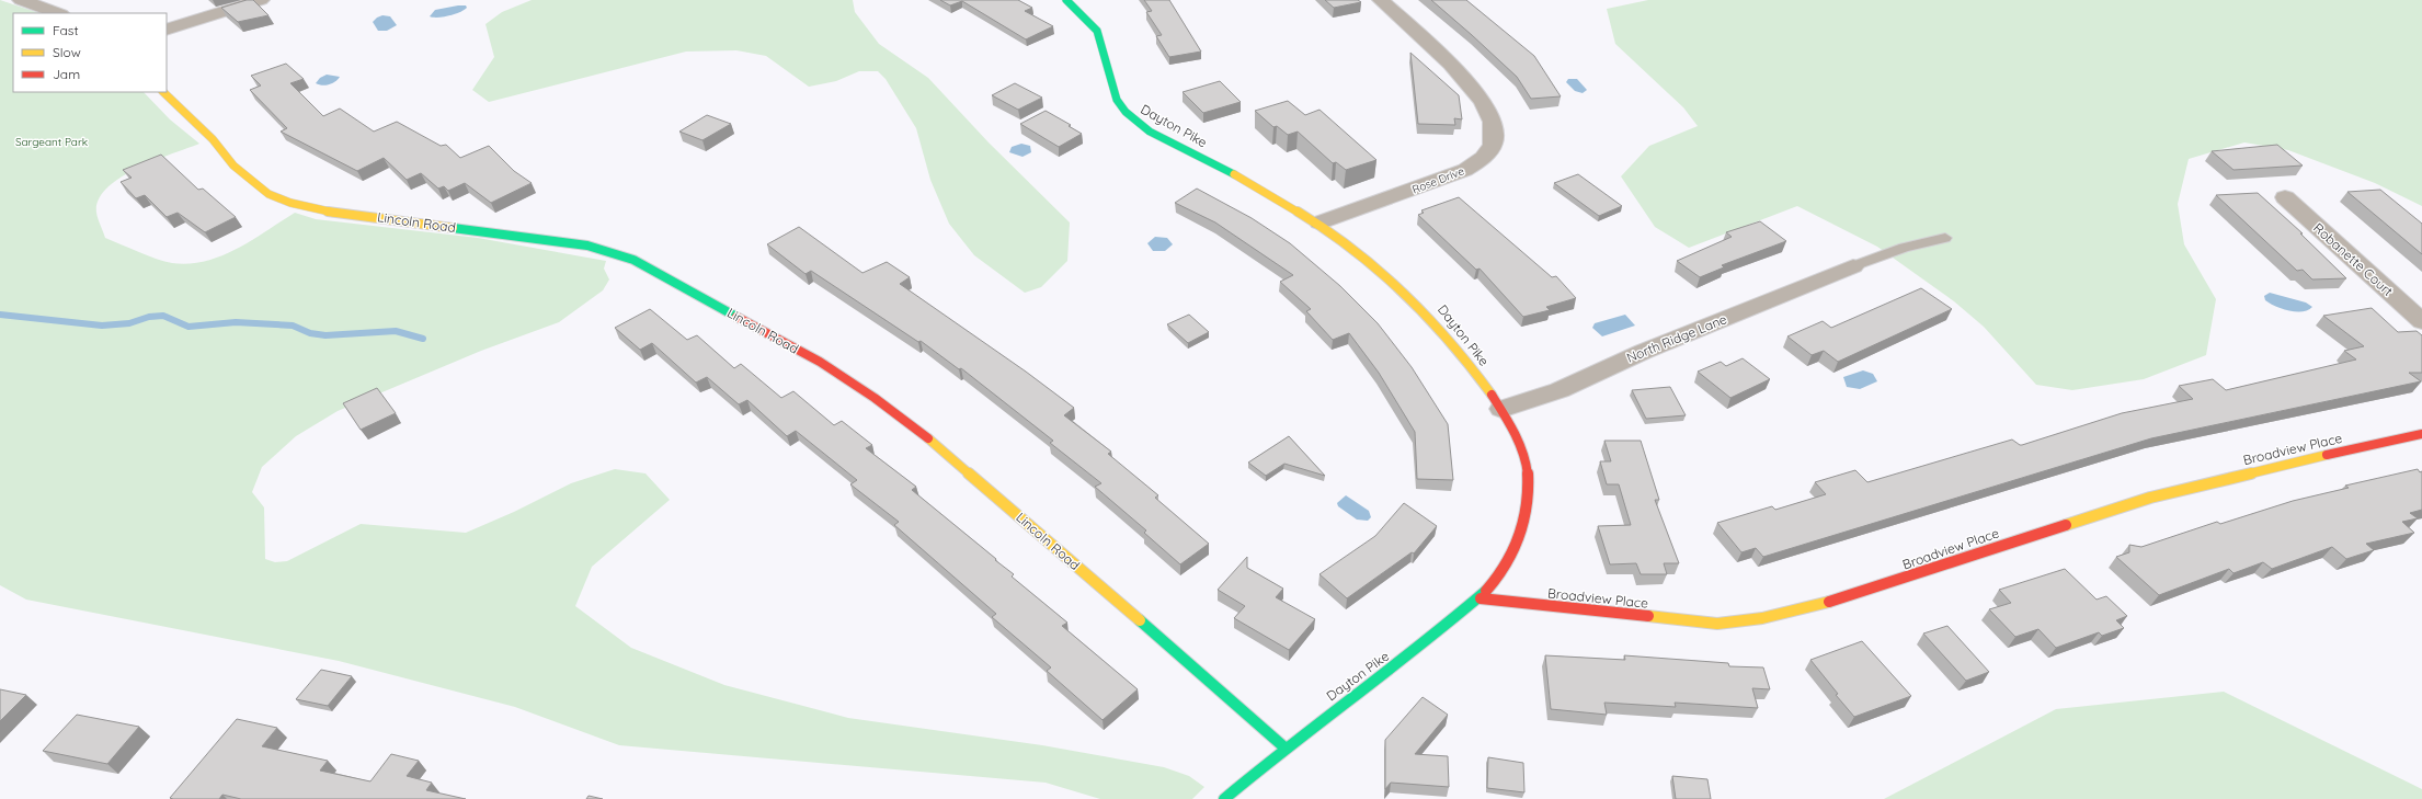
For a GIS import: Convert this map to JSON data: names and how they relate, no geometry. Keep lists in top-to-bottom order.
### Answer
{
  "streets": {
    "street": [
      "Dayton Pike",
      "Rose Drive",
      "Lincoln Road",
      "Robanette Court",
      "North Ridge Lane",
      "Broadview Place"
    ]
  },
  "crossings": [
    ["Dayton Pike", "Rose Drive"],
    ["Dayton Pike", "Lincoln Road"],
    ["Dayton Pike", "North Ridge Lane"],
    ["Dayton Pike", "Broadview Place"]
  ],
  "parks": ["Sargeant Park"],
  "legend": ["Fast", "Slow", "Jam"]
}
